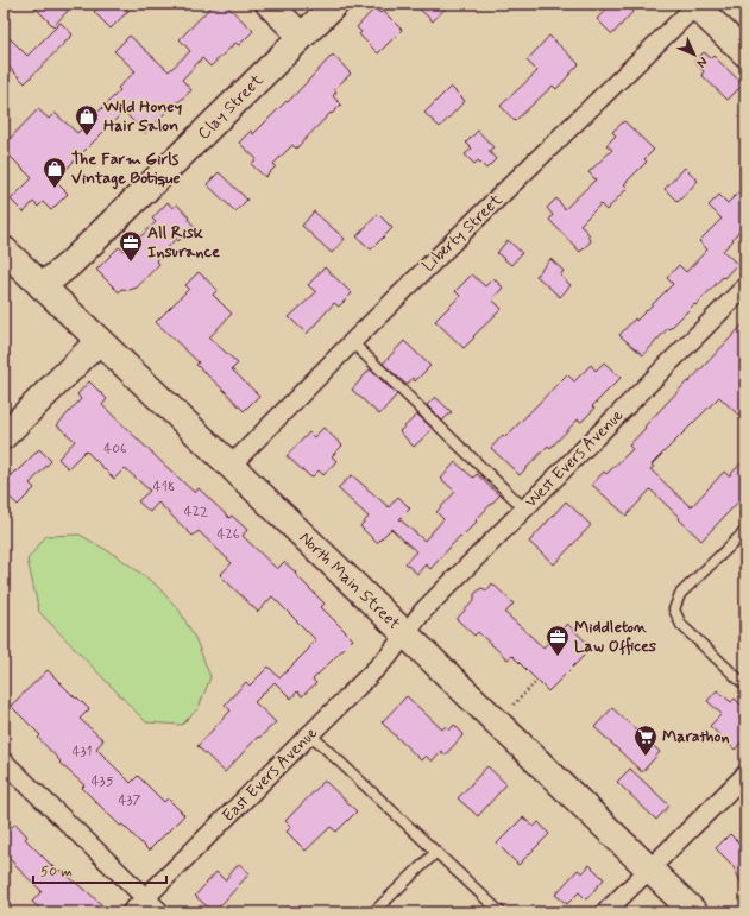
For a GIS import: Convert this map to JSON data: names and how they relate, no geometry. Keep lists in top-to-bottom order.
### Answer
{
  "streets": {
    "main road": ["Clay Street", "North Main Street"],
    "street": ["Liberty Street", "West Evers Avenue", "East Evers Avenue"]
  },
  "crossings": [
    ["Clay Street", "North Main Street"],
    ["Liberty Street", "North Main Street"],
    ["West Evers Avenue", "North Main Street"],
    ["West Evers Avenue", "East Evers Avenue"],
    ["North Main Street", "East Evers Avenue"]
  ],
  "places": {
    "shop": ["Wild Honey Hair Salon", "The Farm Girls Vintage Botique"],
    "office": ["All Risk Insurance", "Middleton Law Offices"],
    "supermarket": ["Marathon"]
  },
  "house_numbers": [
    "406",
    "418",
    "422",
    "426",
    "431",
    "435",
    "437"
  ],
  "scale_bar": "50 m",
  "north": "bottom right"
}
